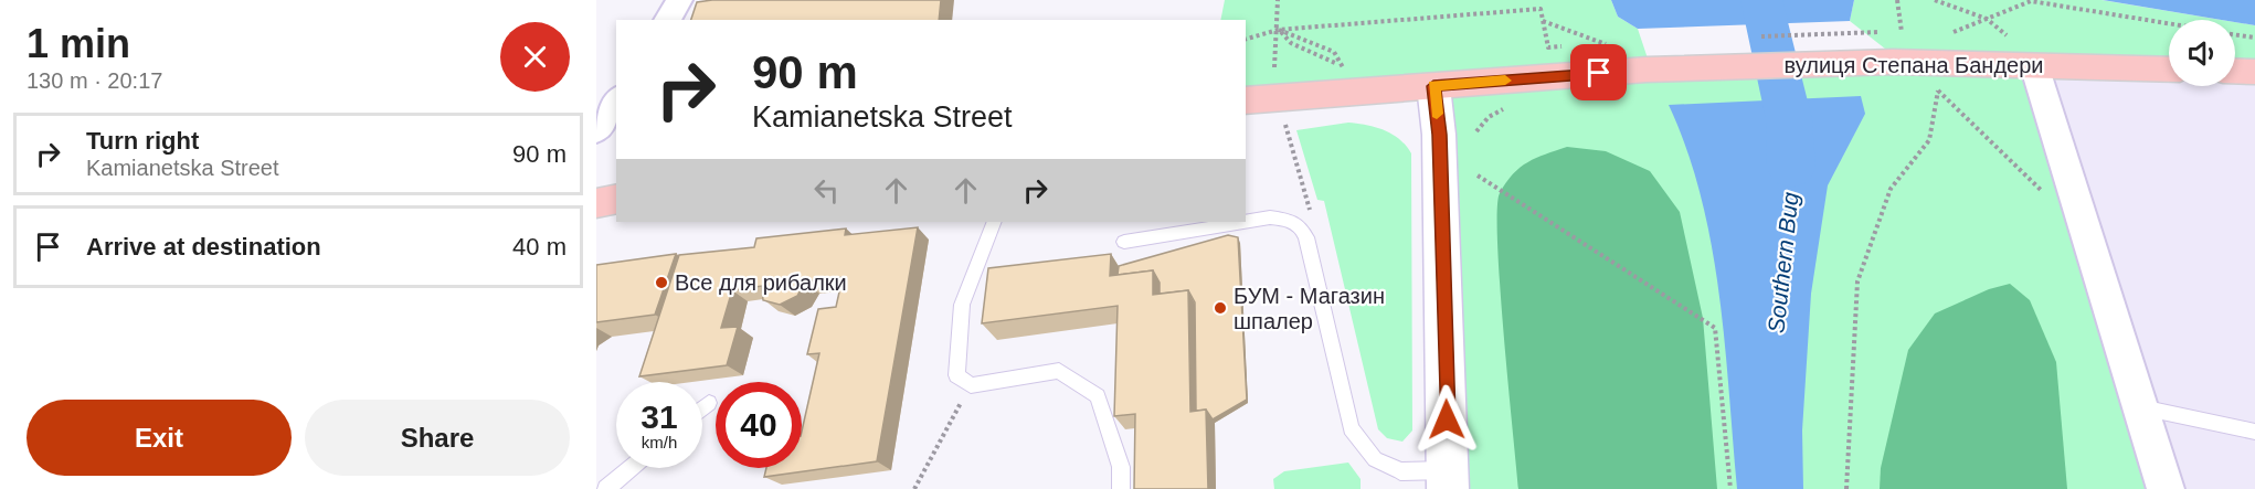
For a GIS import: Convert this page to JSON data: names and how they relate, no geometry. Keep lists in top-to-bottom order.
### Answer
{
  "streets": {
    "main road": ["вулиця Степана Бандери"]
  },
  "water": ["Southern Bug"],
  "places": ["Все для рибалки", "БУМ - Магазин шпалер"],
  "page": {
    "heading": ["1 min", "130 m · 20:17"],
    "turn": ["90 m", "Kamianetska Street"],
    "list": [
      {
        "name": "Turn right",
        "note": "Kamianetska Street",
        "value": "90 m"
      },
      {
        "name": "Arrive at destination",
        "value": "40 m"
      }
    ],
    "speed": "31 km/h",
    "limit": "40",
    "buttons": ["Exit", "Share"]
  }
}
